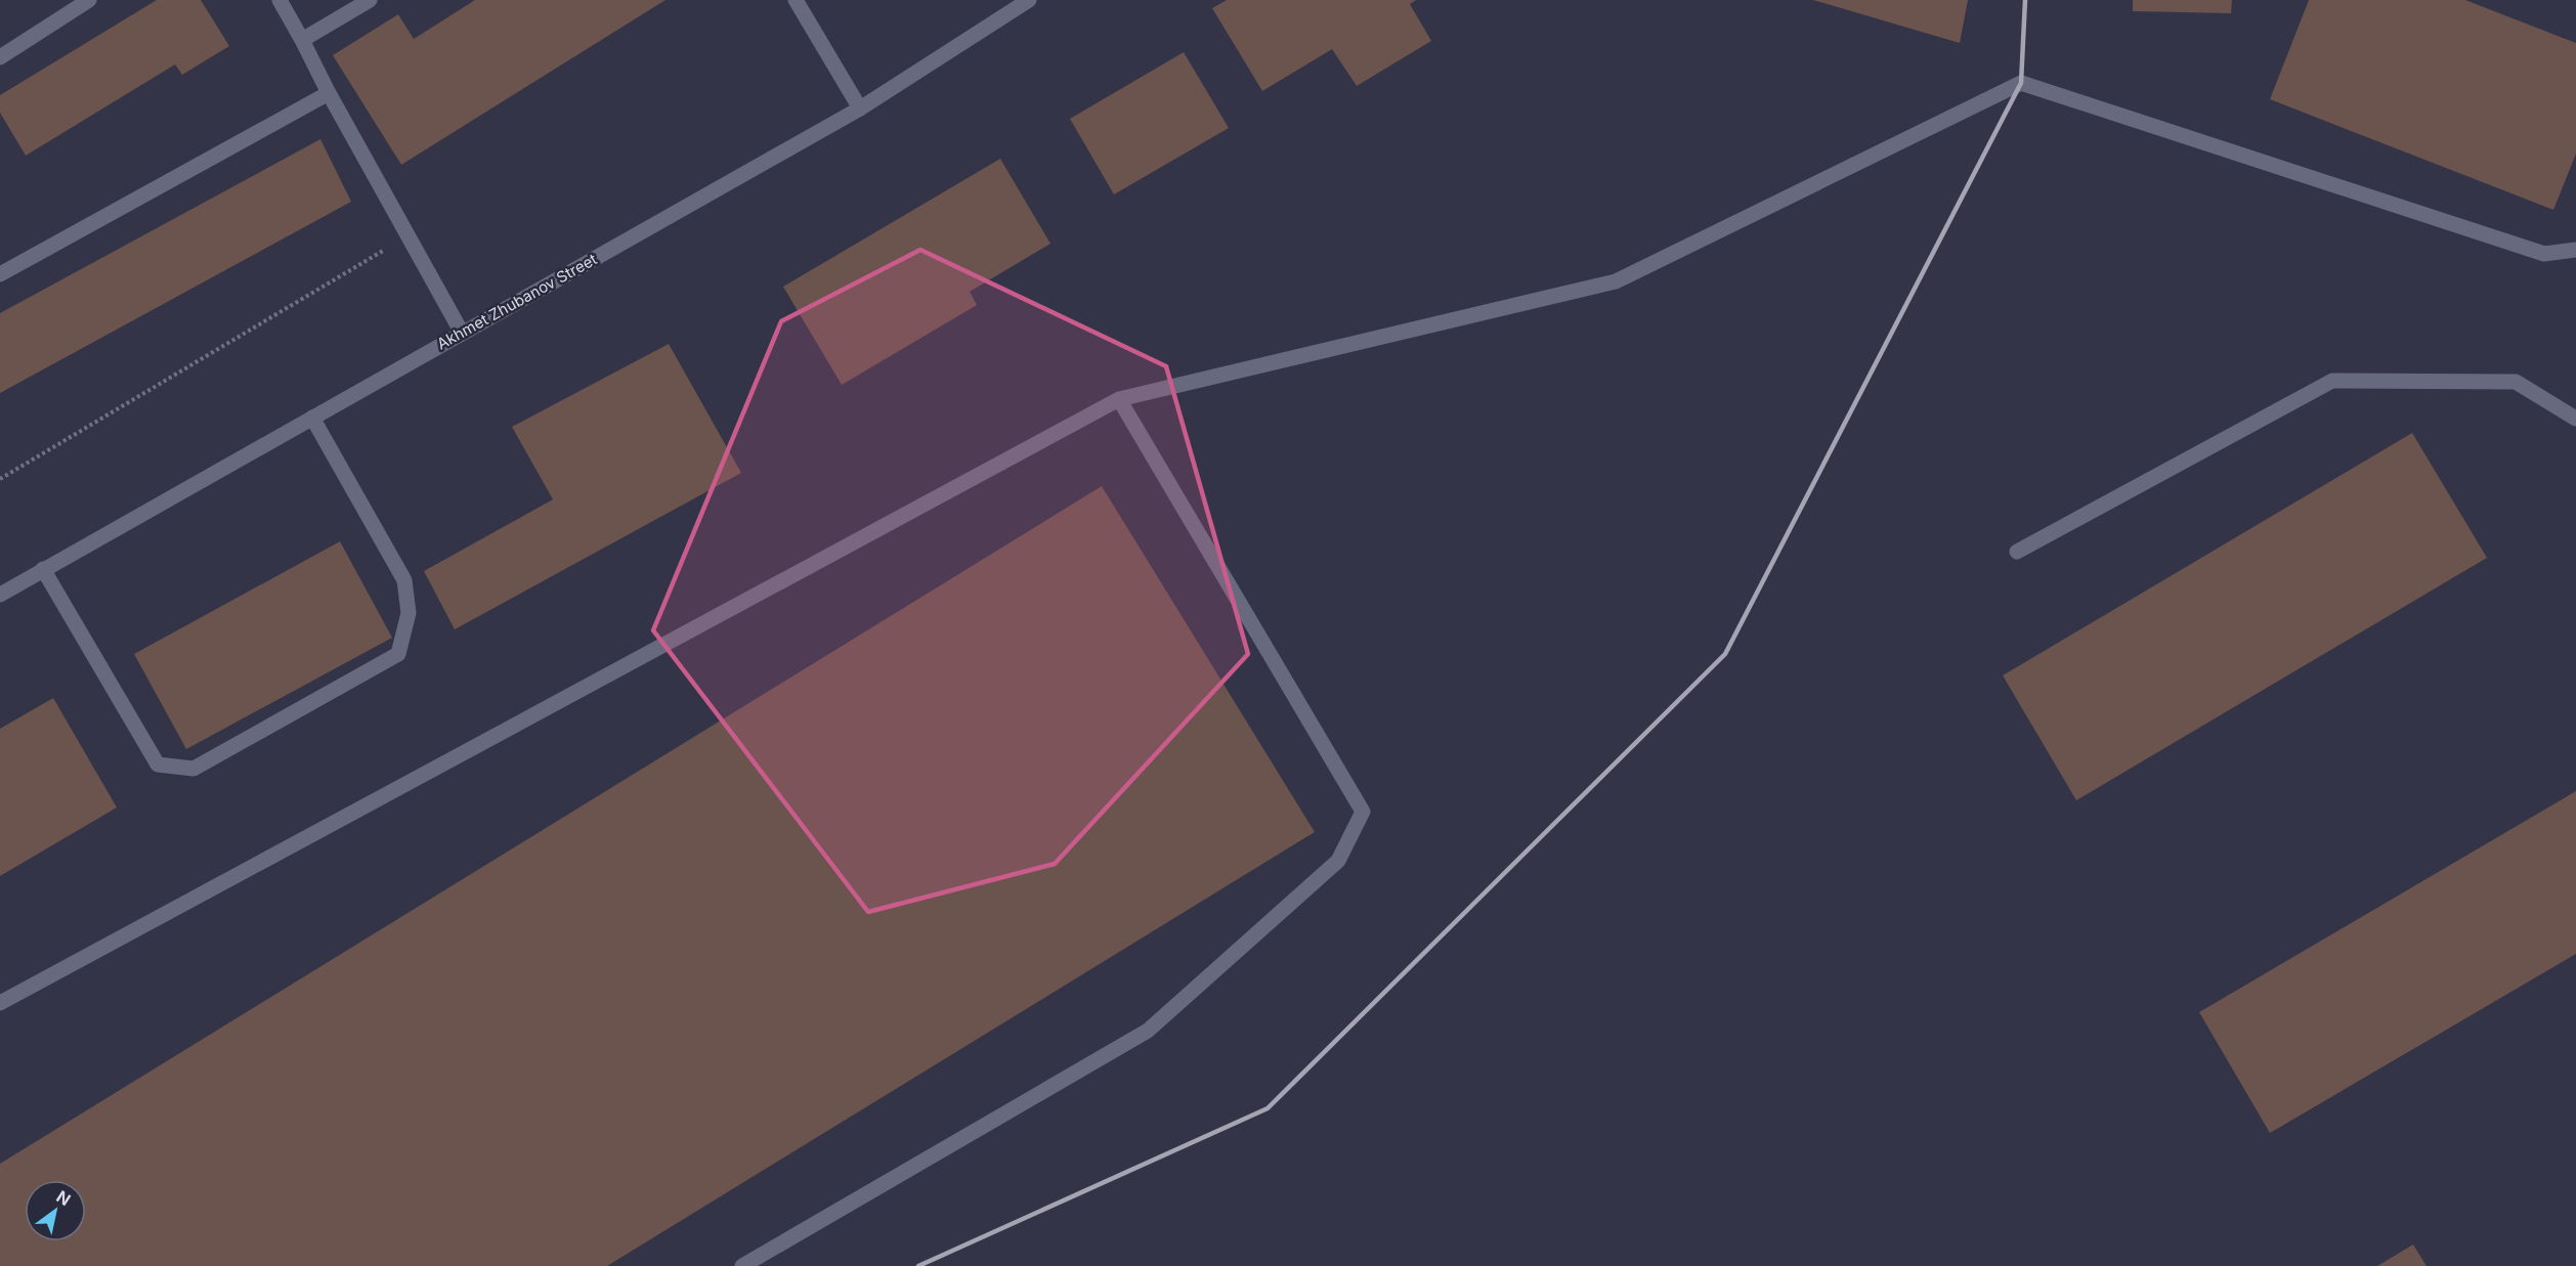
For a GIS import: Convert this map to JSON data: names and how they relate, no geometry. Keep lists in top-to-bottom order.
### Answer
{
  "streets": {
    "street": ["Akhmet Zhubanov Street"]
  },
  "north": "top right"
}
